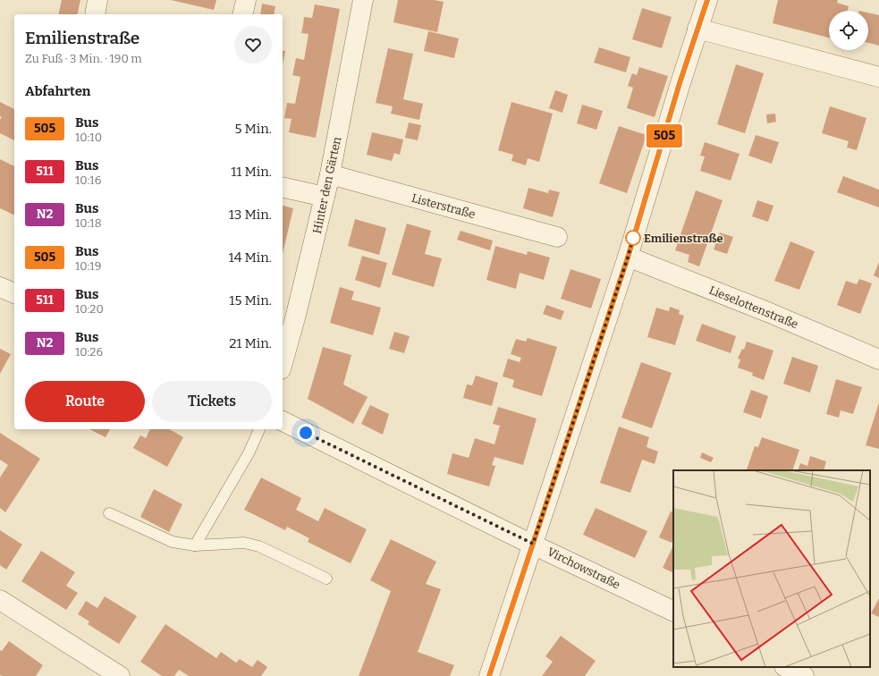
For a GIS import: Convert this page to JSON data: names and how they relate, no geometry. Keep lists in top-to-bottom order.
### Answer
{
  "streets": {
    "street": [
      "Hinter den Gärten",
      "Listerstraße",
      "Lieselottenstraße",
      "Virchowstraße"
    ]
  },
  "crossings": [
    ["Hinter den Gärten", "Listerstraße"]
  ],
  "places": ["Emilienstraße"],
  "lines": ["bus line 505"],
  "page": {
    "on_map": "505",
    "heading": [
      ["Emilienstraße", "Zu Fuß · 3 Min. · 190 m"],
      "Abfahrten"
    ],
    "list": [
      {
        "mark": "505",
        "name": "Bus",
        "note": "10:10",
        "value": "5 Min."
      },
      {
        "mark": "511",
        "name": "Bus",
        "note": "10:16",
        "value": "11 Min."
      },
      {
        "mark": "N2",
        "name": "Bus",
        "note": "10:18",
        "value": "13 Min."
      },
      {
        "mark": "505",
        "name": "Bus",
        "note": "10:19",
        "value": "14 Min."
      },
      {
        "mark": "511",
        "name": "Bus",
        "note": "10:20",
        "value": "15 Min."
      },
      {
        "mark": "N2",
        "name": "Bus",
        "note": "10:26",
        "value": "21 Min."
      }
    ],
    "buttons": ["Route", "Tickets"]
  }
}
